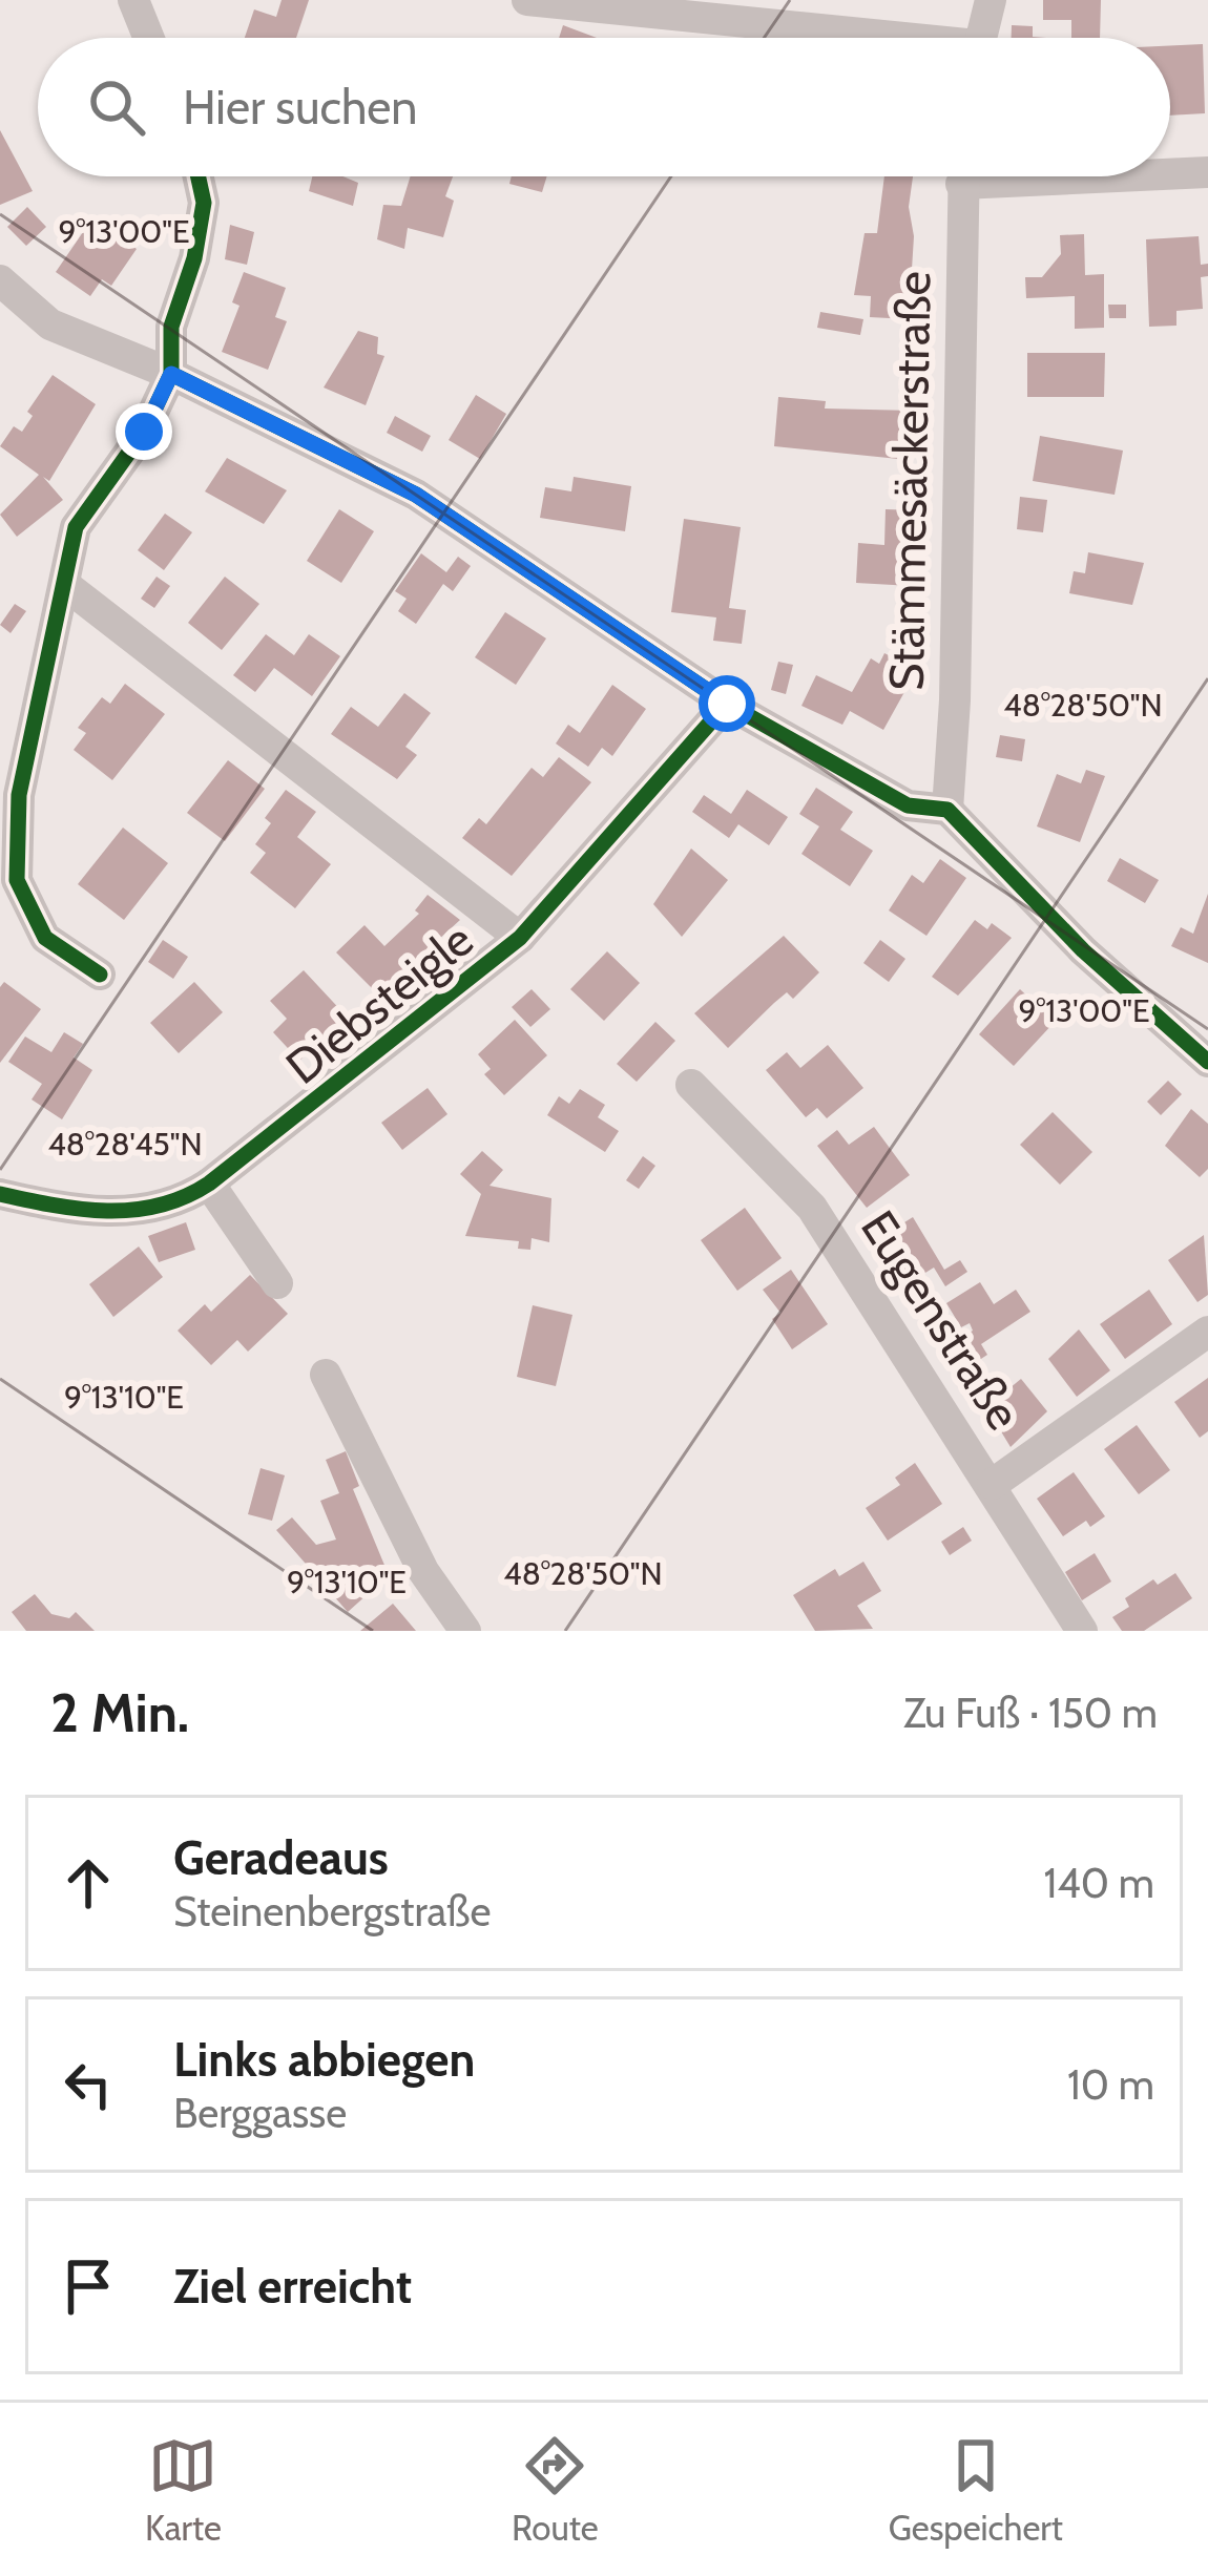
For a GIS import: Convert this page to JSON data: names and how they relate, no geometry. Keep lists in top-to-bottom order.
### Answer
{
  "streets": {
    "street": ["Stämmesäckerstraße", "Diebsteigle", "Eugenstraße"]
  },
  "page": {
    "search": "Hier suchen",
    "heading": ["2 Min.", "Zu Fuß · 150 m"],
    "list": [
      ["Geradeaus", "Steinenbergstraße", "140 m"],
      ["Links abbiegen", "Berggasse", "10 m"],
      "Ziel erreicht"
    ],
    "nav": ["Karte", "Route", "Gespeichert"]
  },
  "coordinates": [
    "9°13'00\"E",
    "48°28'50\"N",
    "48°28'45\"N",
    "9°13'10\"E"
  ]
}
